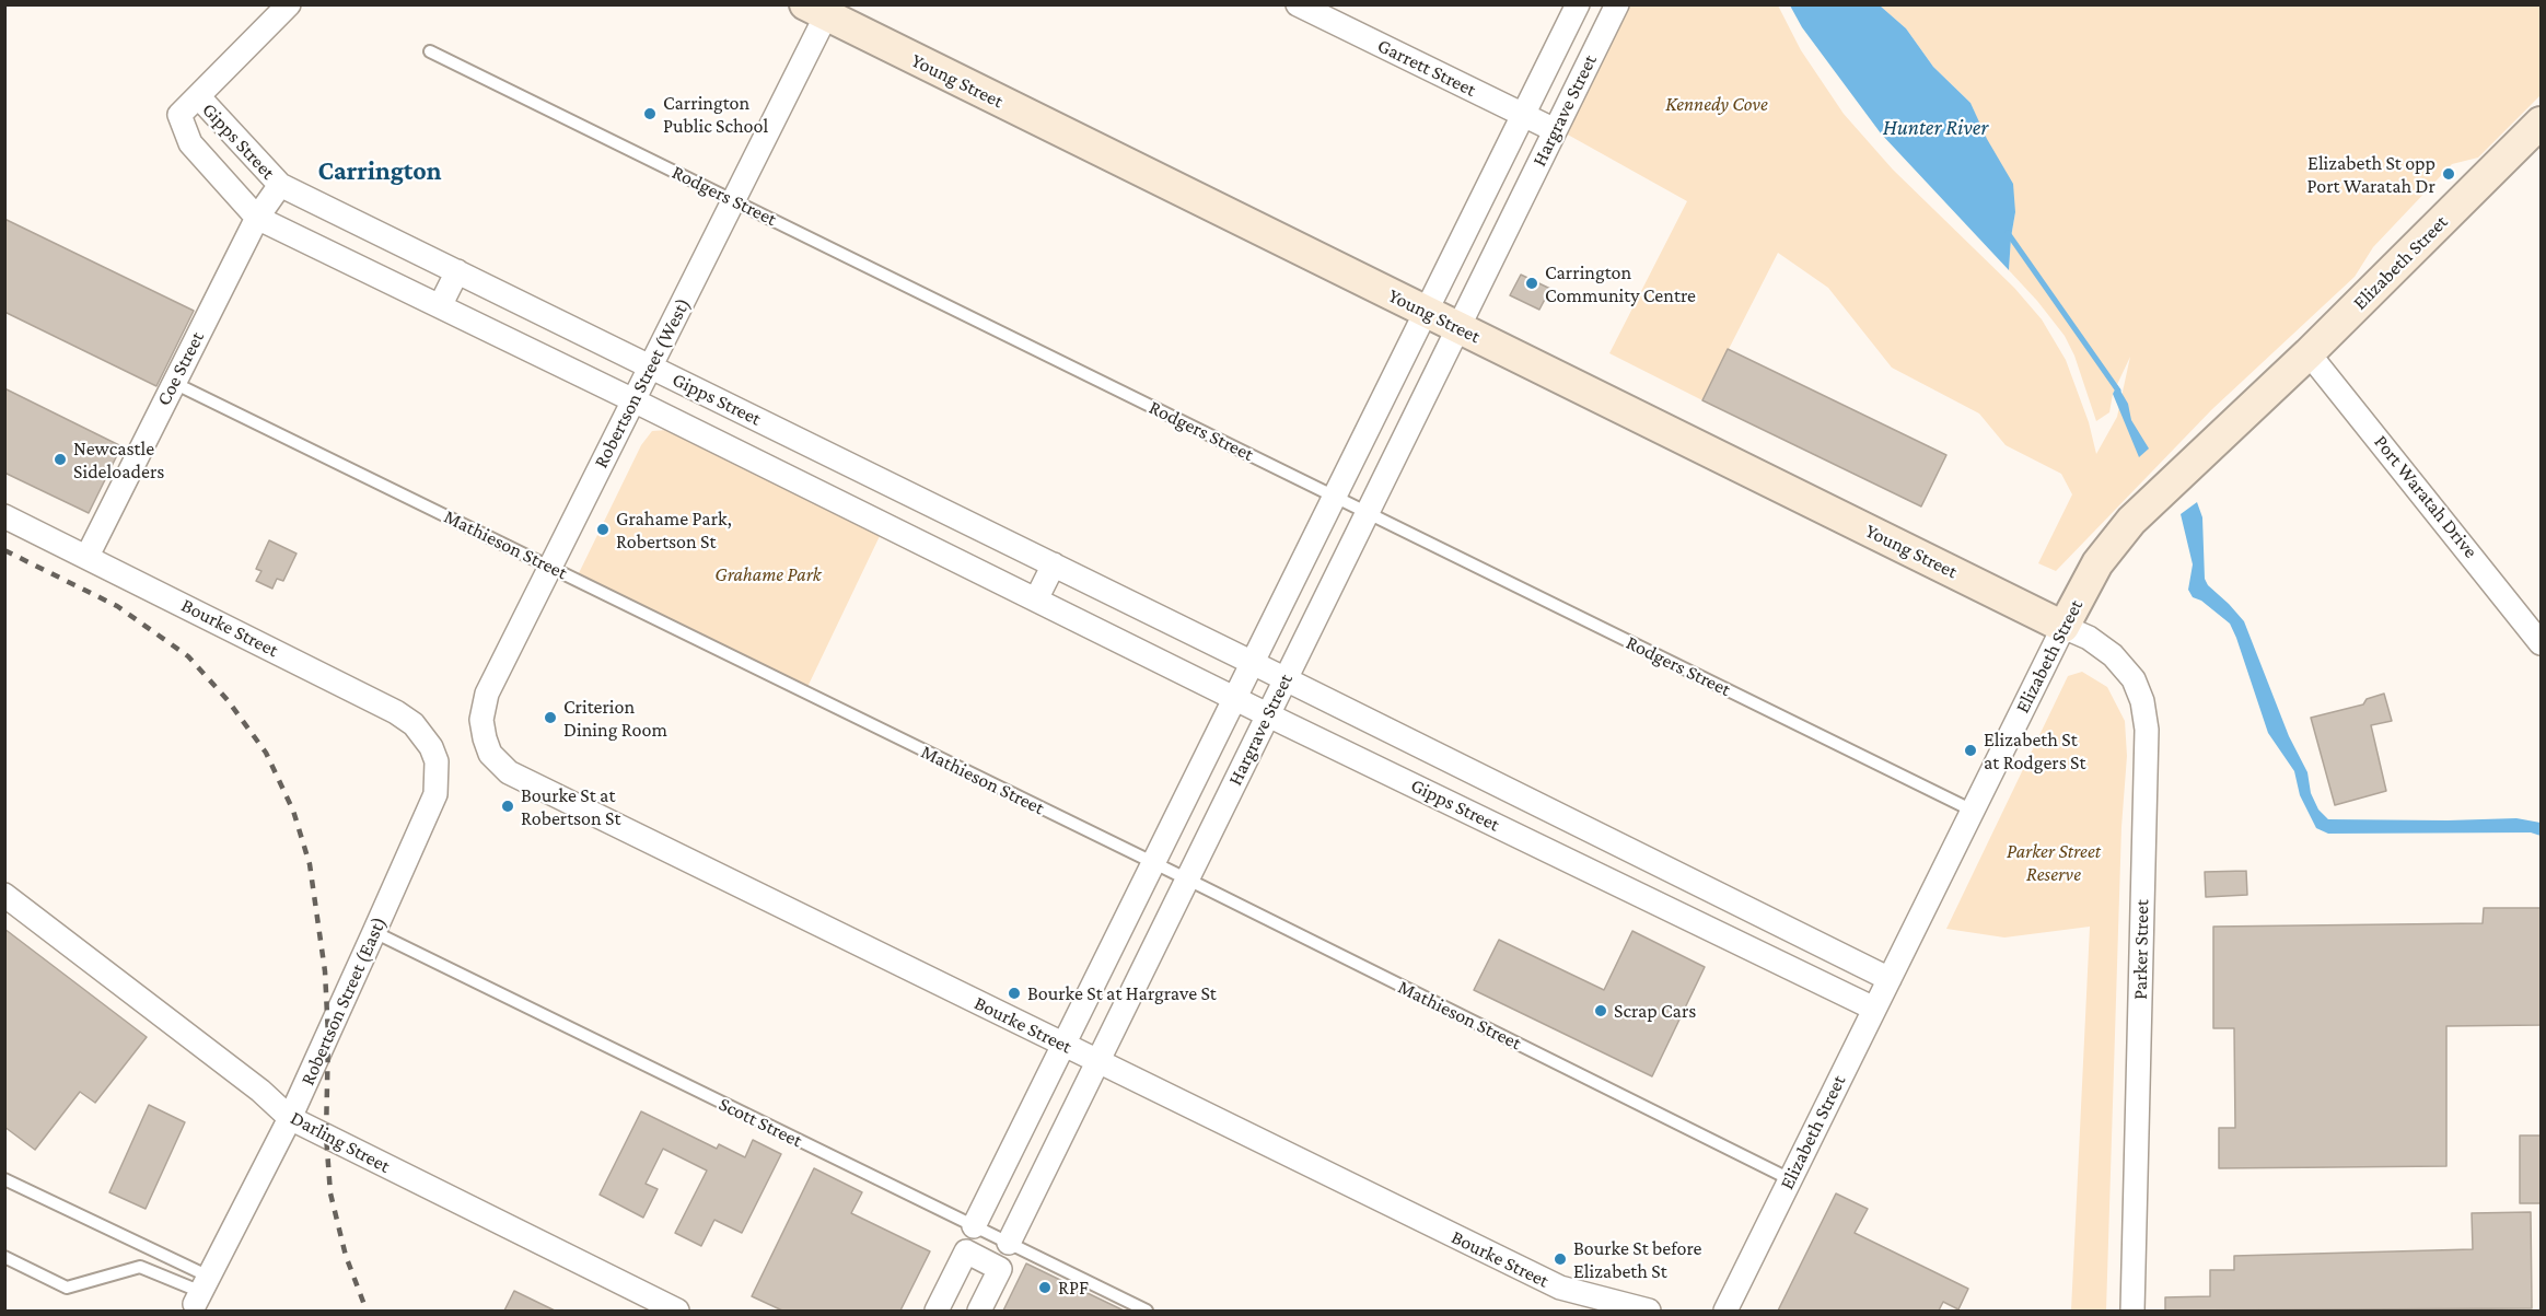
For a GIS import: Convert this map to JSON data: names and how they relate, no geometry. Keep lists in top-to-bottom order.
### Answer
{
  "streets": {
    "main road": ["Young Street", "Elizabeth Street"],
    "street": [
      "Garrett Street",
      "Hargrave Street",
      "Gipps Street",
      "Coe Street",
      "Robertson Street (West)",
      "Port Waratah Drive",
      "Bourke Street",
      "Parker Street",
      "Robertson Street (East)",
      "Darling Street"
    ],
    "lane": ["Rodgers Street", "Mathieson Street", "Scott Street"]
  },
  "crossings": [
    ["Garrett Street", "Hargrave Street"],
    ["Young Street", "Hargrave Street"],
    ["Young Street", "Elizabeth Street"],
    ["Young Street", "Robertson Street (West)"],
    ["Young Street", "Parker Street"],
    ["Hargrave Street", "Gipps Street"],
    ["Hargrave Street", "Rodgers Street"],
    ["Hargrave Street", "Mathieson Street"],
    ["Hargrave Street", "Bourke Street"],
    ["Hargrave Street", "Scott Street"],
    ["Gipps Street", "Elizabeth Street"],
    ["Gipps Street", "Coe Street"],
    ["Gipps Street", "Robertson Street (West)"],
    ["Rodgers Street", "Elizabeth Street"],
    ["Rodgers Street", "Robertson Street (West)"],
    ["Elizabeth Street", "Port Waratah Drive"],
    ["Elizabeth Street", "Mathieson Street"],
    ["Elizabeth Street", "Parker Street"],
    ["Coe Street", "Mathieson Street"],
    ["Coe Street", "Bourke Street"],
    ["Robertson Street (West)", "Mathieson Street"],
    ["Robertson Street (West)", "Bourke Street"],
    ["Bourke Street", "Robertson Street (East)"],
    ["Robertson Street (East)", "Scott Street"],
    ["Robertson Street (East)", "Darling Street"]
  ],
  "districts": ["Carrington"],
  "water": ["Hunter River"],
  "parks": ["Kennedy Cove", "Grahame Park", "Parker Street Reserve"],
  "places": [
    "Carrington Public School",
    "Elizabeth St opp Port Waratah Dr",
    "Carrington Community Centre",
    "Newcastle Sideloaders",
    "Grahame Park, Robertson St",
    "Criterion Dining Room",
    "Elizabeth St at Rodgers St",
    "Bourke St at Robertson St",
    "Bourke St at Hargrave St",
    "Scrap Cars",
    "Bourke St before Elizabeth St",
    "RPF"
  ]
}
